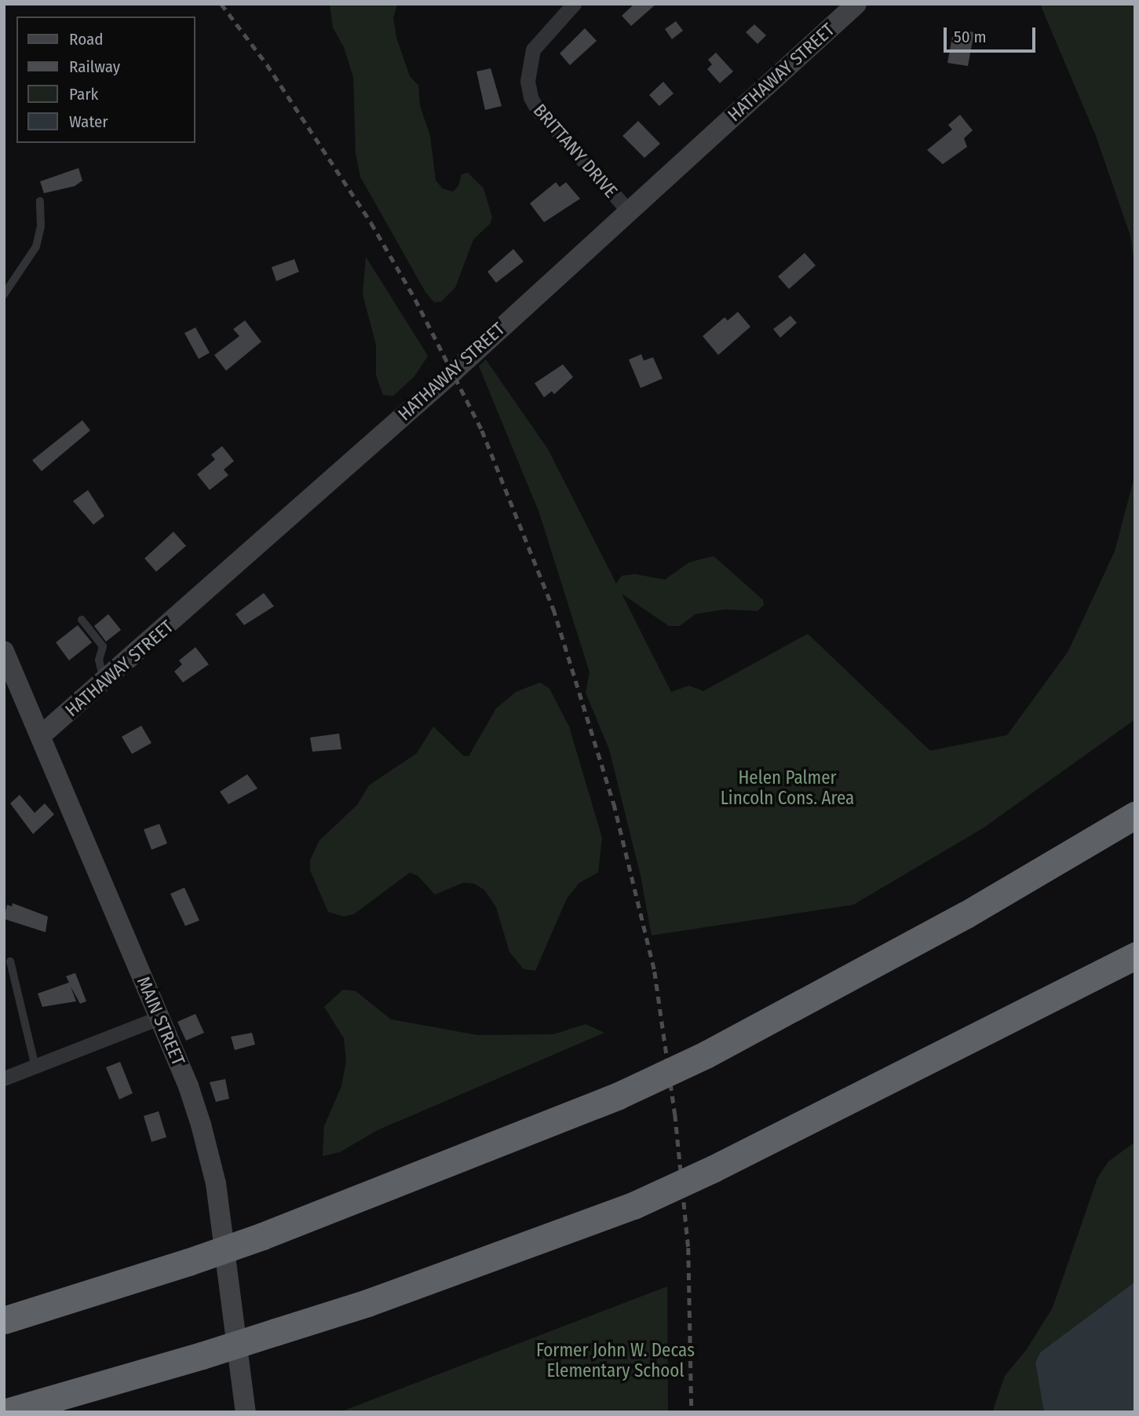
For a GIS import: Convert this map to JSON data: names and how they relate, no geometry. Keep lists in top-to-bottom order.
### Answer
{
  "streets": {
    "street": ["HATHAWAY STREET", "BRITTANY DRIVE", "MAIN STREET"]
  },
  "crossings": [
    ["HATHAWAY STREET", "BRITTANY DRIVE"],
    ["HATHAWAY STREET", "MAIN STREET"]
  ],
  "parks": ["Helen Palmer Lincoln Cons. Area", "Former John W. Decas Elementary School"],
  "legend": [
    "Road",
    "Railway",
    "Park",
    "Water"
  ],
  "scale_bar": "50 m"
}
